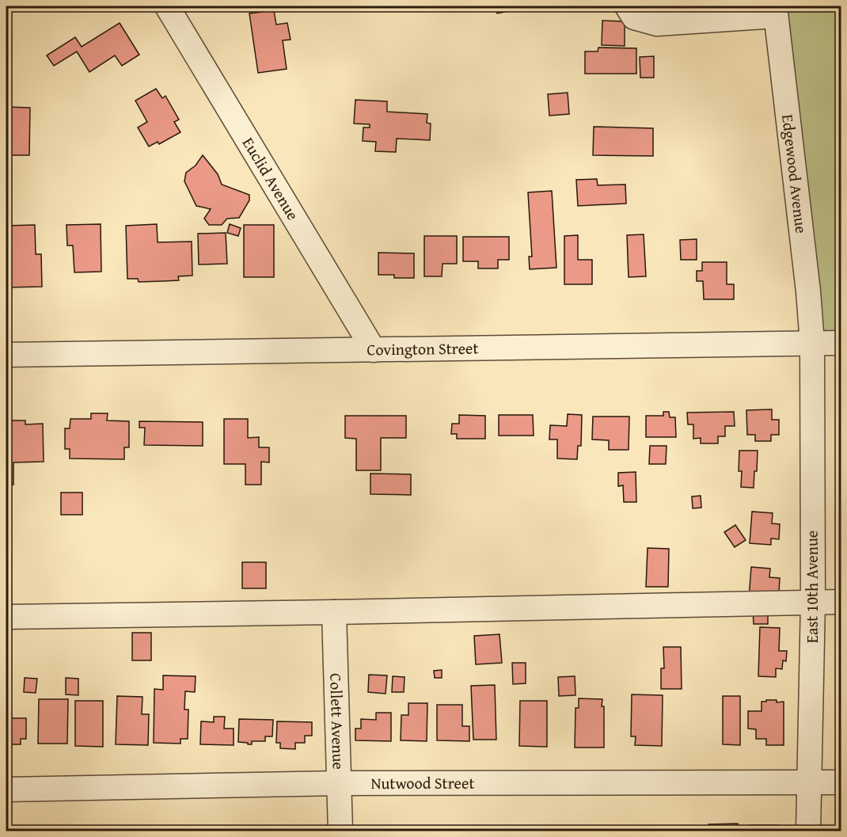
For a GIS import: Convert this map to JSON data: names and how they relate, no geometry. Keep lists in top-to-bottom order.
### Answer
{
  "streets": {
    "street": [
      "Edgewood Avenue",
      "Euclid Avenue",
      "Covington Street",
      "East 10th Avenue",
      "Collett Avenue",
      "Nutwood Street"
    ]
  },
  "crossings": [
    ["Edgewood Avenue", "Covington Street"],
    ["Edgewood Avenue", "East 10th Avenue"],
    ["Euclid Avenue", "Covington Street"],
    ["Covington Street", "East 10th Avenue"],
    ["East 10th Avenue", "Nutwood Street"],
    ["Collett Avenue", "Nutwood Street"]
  ]
}
